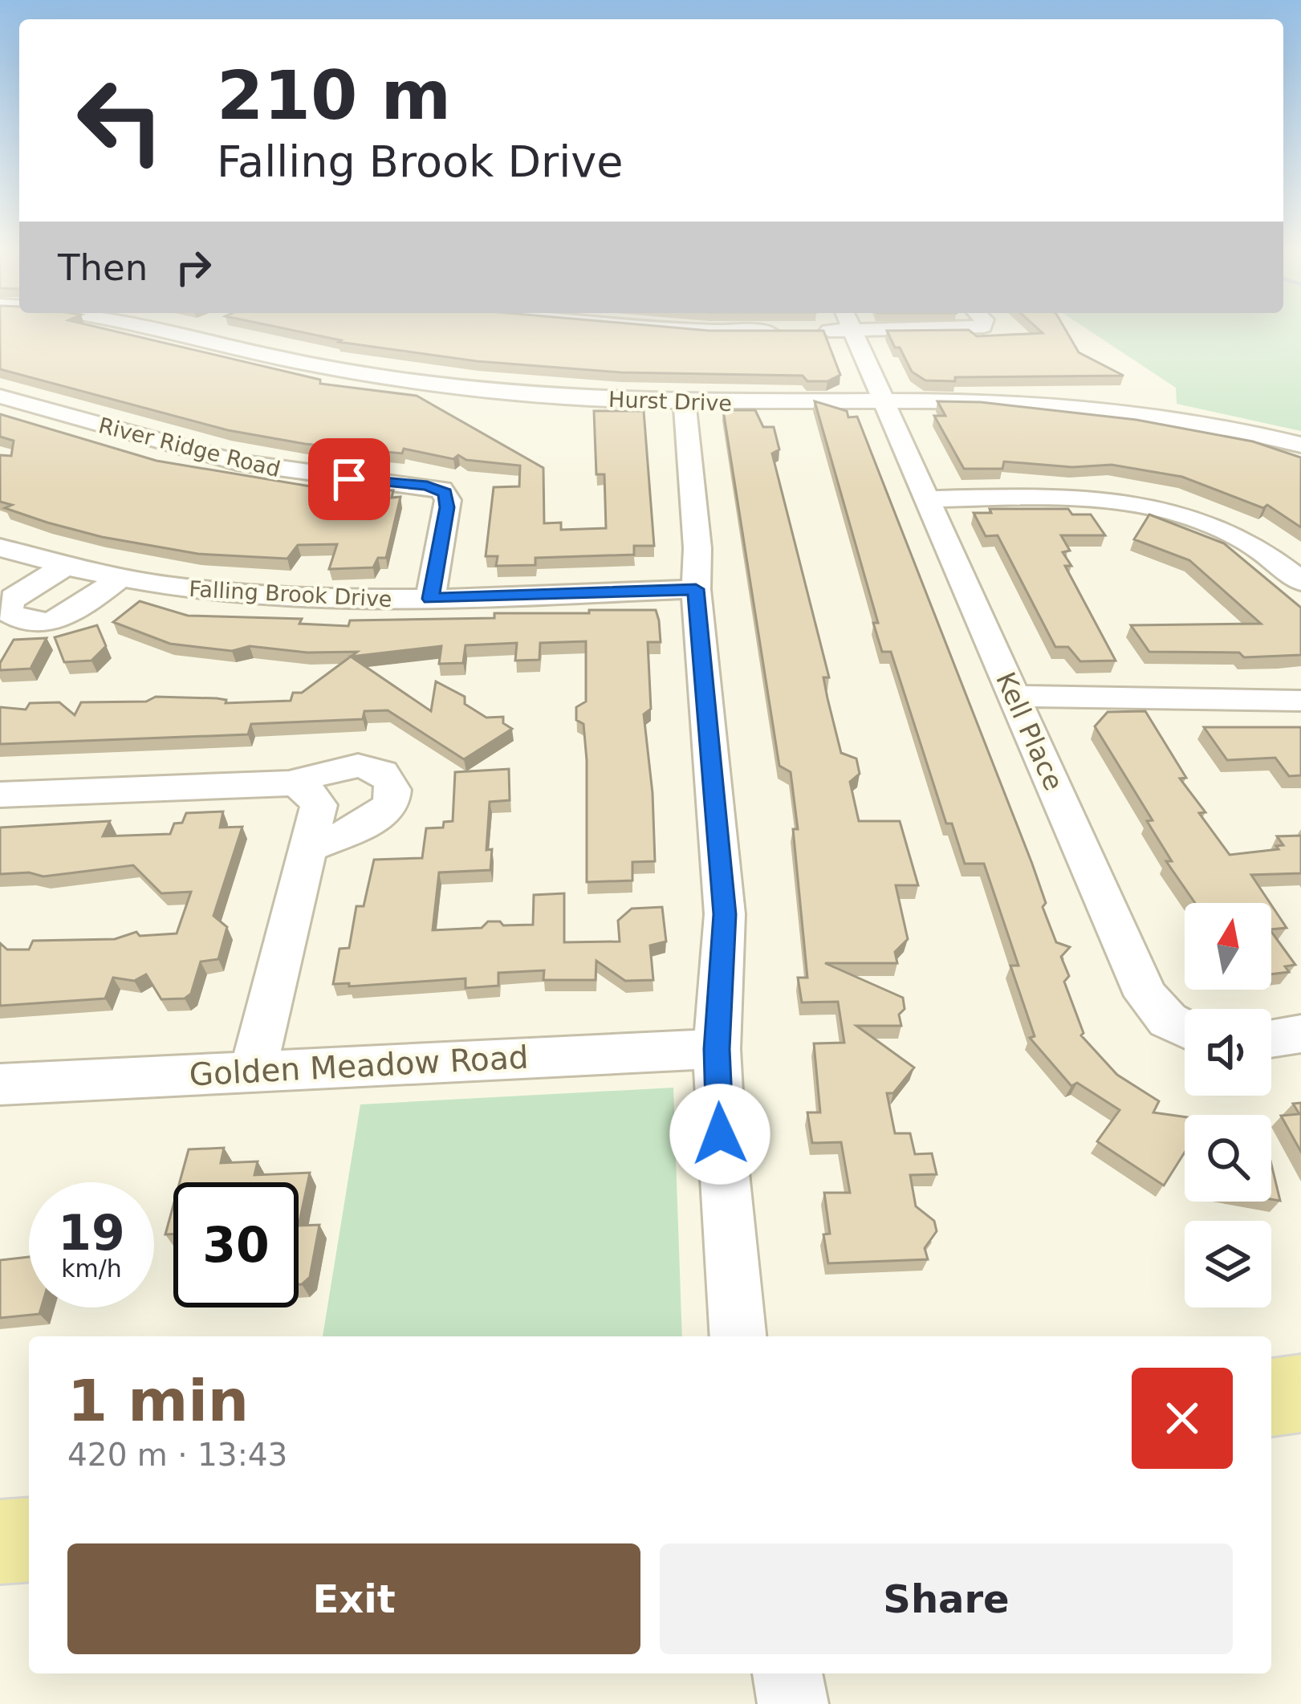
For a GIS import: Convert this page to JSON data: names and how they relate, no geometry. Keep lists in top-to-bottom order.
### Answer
{
  "streets": {
    "street": [
      "Hurst Drive",
      "River Ridge Road",
      "Falling Brook Drive",
      "Kell Place",
      "Golden Meadow Road"
    ]
  },
  "crossings": [
    ["Hurst Drive", "Kell Place"],
    ["River Ridge Road", "Falling Brook Drive"]
  ],
  "north": "top",
  "page": {
    "turn": ["210 m", "Falling Brook Drive"],
    "then": "Then",
    "speed": "19 km/h",
    "limit": "30",
    "heading": ["1 min", "420 m · 13:43"],
    "buttons": ["Exit", "Share"]
  }
}
